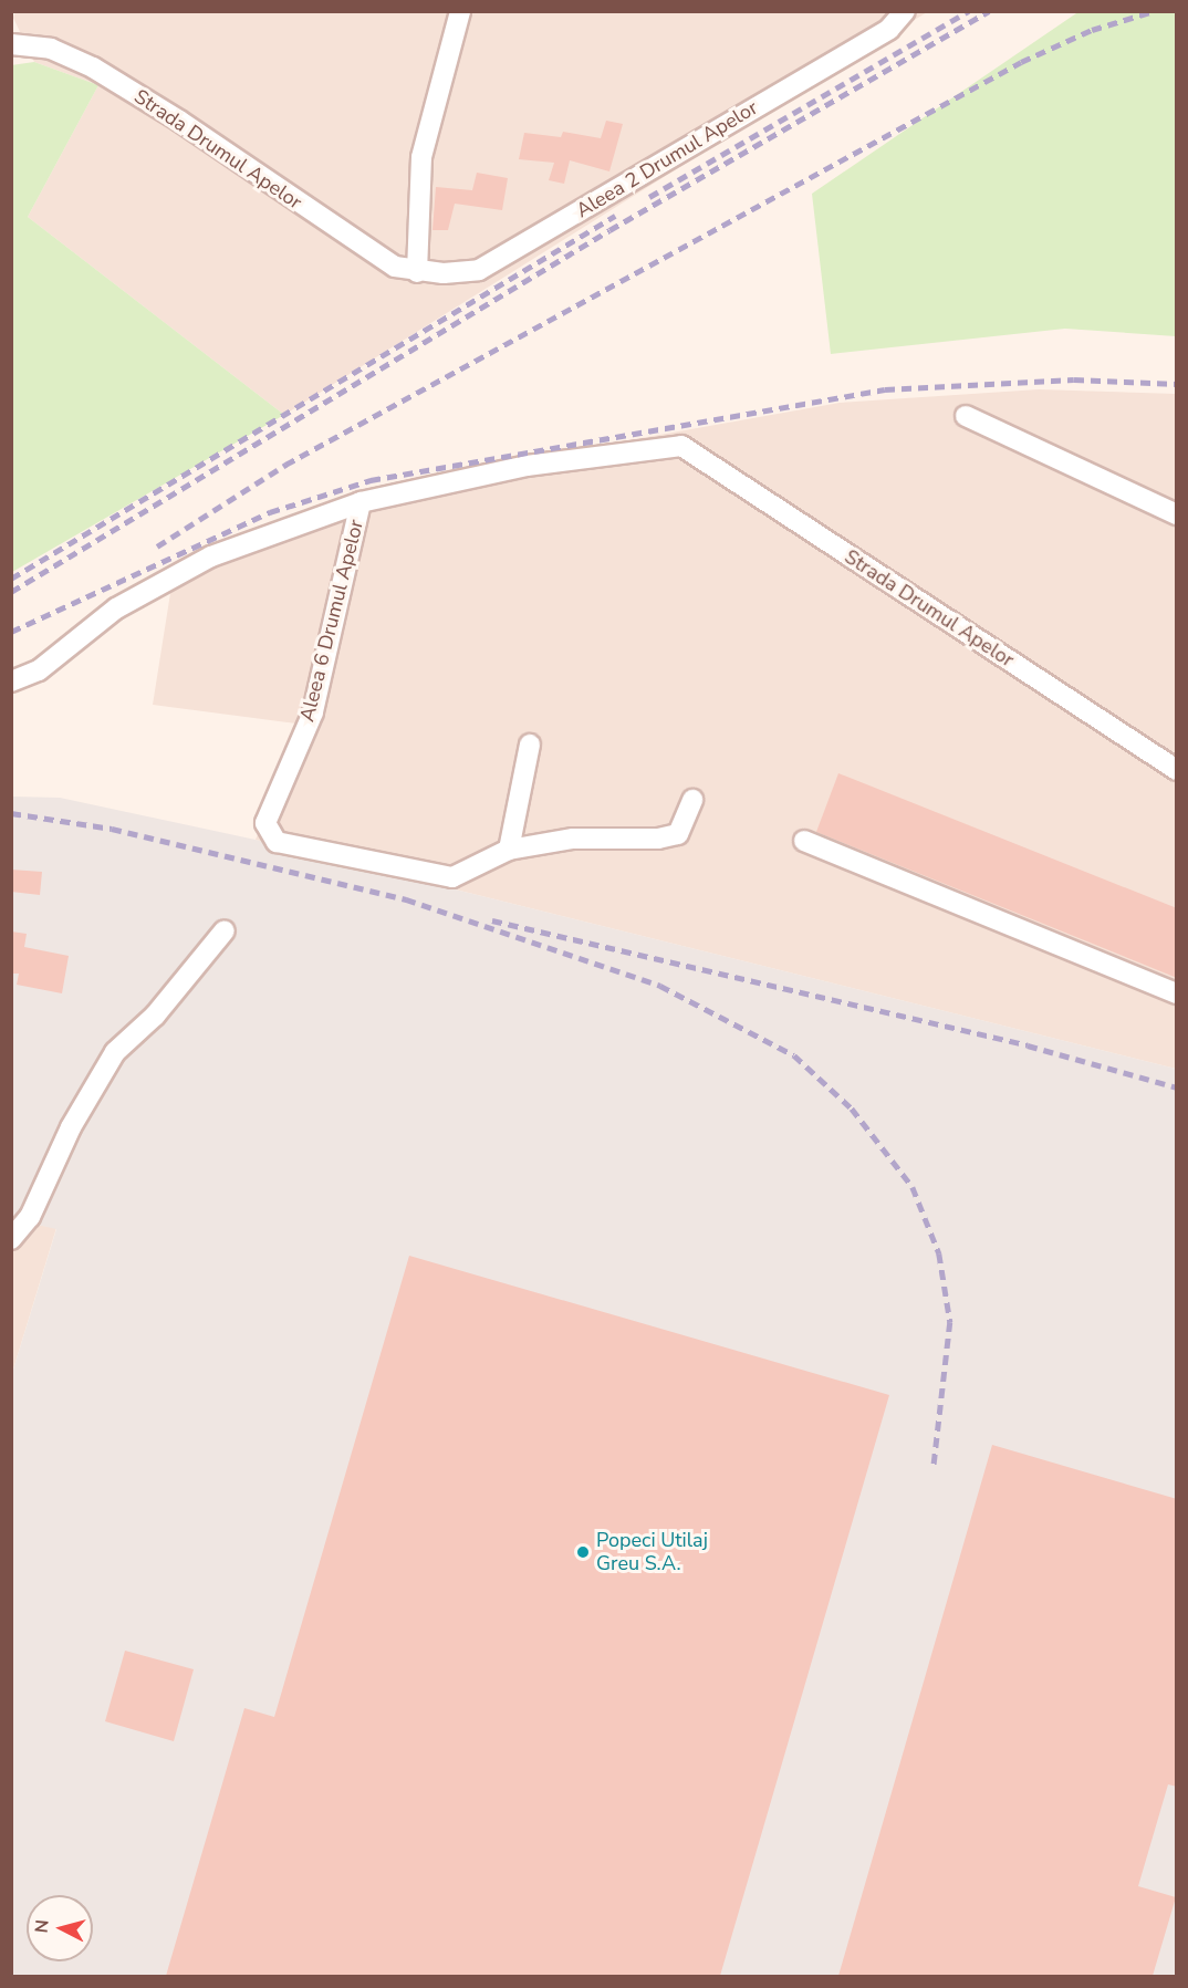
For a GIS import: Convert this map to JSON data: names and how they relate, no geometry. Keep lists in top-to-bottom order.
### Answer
{
  "streets": {
    "street": ["Strada Drumul Apelor", "Aleea 2 Drumul Apelor", "Aleea 6 Drumul Apelor"]
  },
  "crossings": [
    ["Strada Drumul Apelor", "Aleea 2 Drumul Apelor"],
    ["Strada Drumul Apelor", "Aleea 6 Drumul Apelor"]
  ],
  "places": ["Popeci Utilaj Greu S.A."],
  "north": "left"
}
